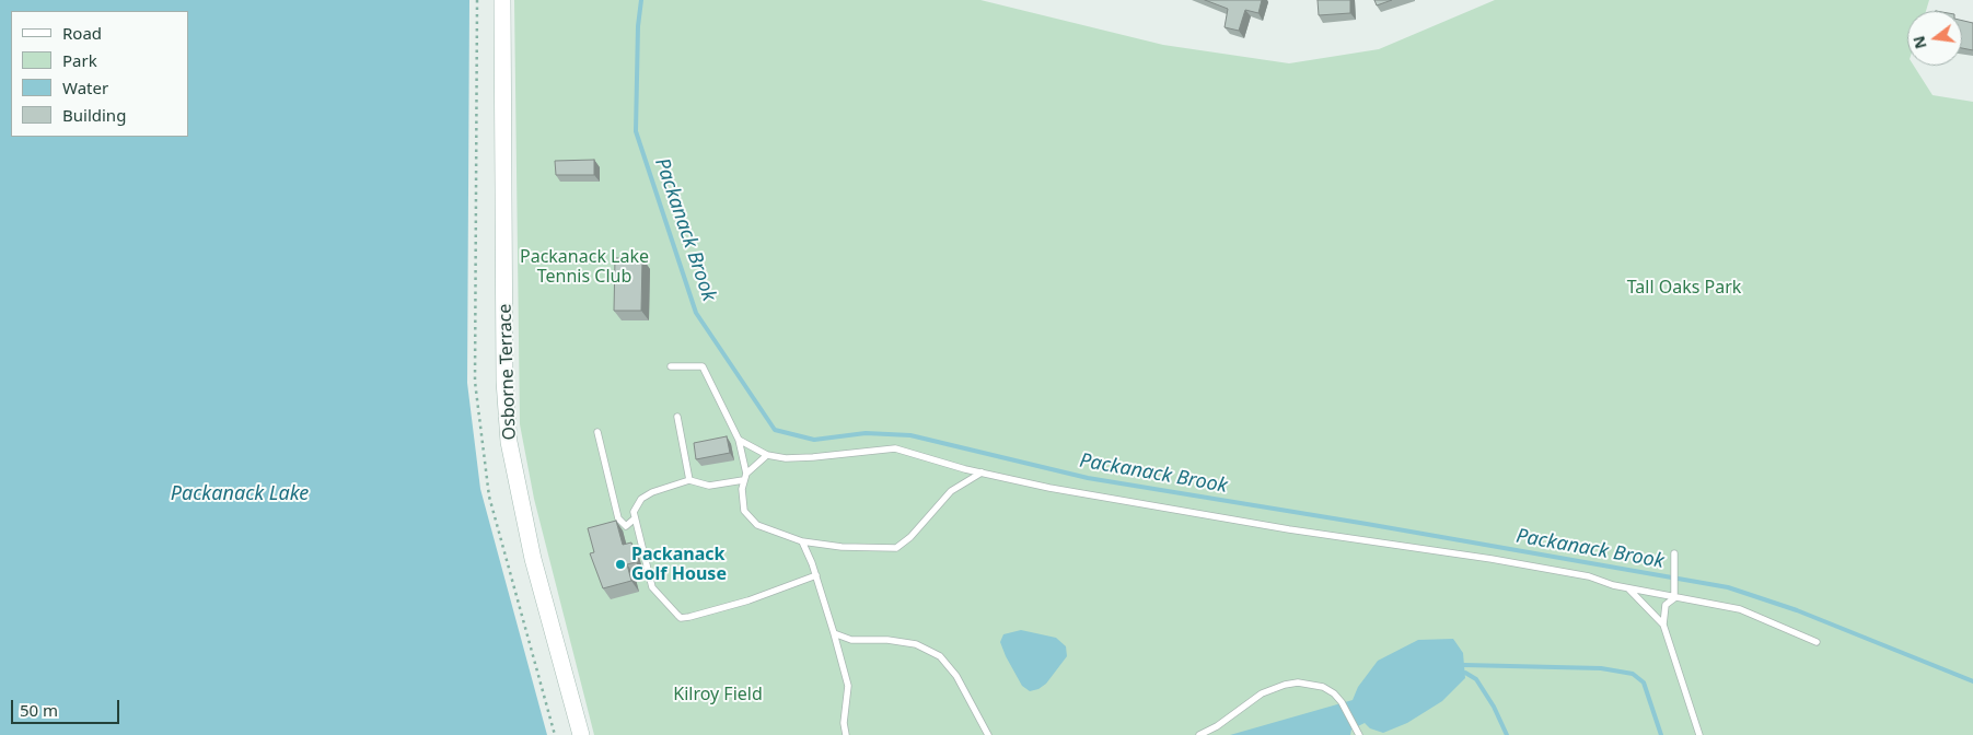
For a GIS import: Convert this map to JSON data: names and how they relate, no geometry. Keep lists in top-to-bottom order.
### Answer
{
  "streets": {
    "street": ["Osborne Terrace"]
  },
  "water": ["Packanack Brook", "Packanack Lake"],
  "parks": ["Packanack Lake Tennis Club", "Tall Oaks Park", "Kilroy Field"],
  "places": ["Packanack Golf House"],
  "legend": [
    "Road",
    "Park",
    "Water",
    "Building"
  ],
  "scale_bar": "50 m",
  "north": "left"
}
